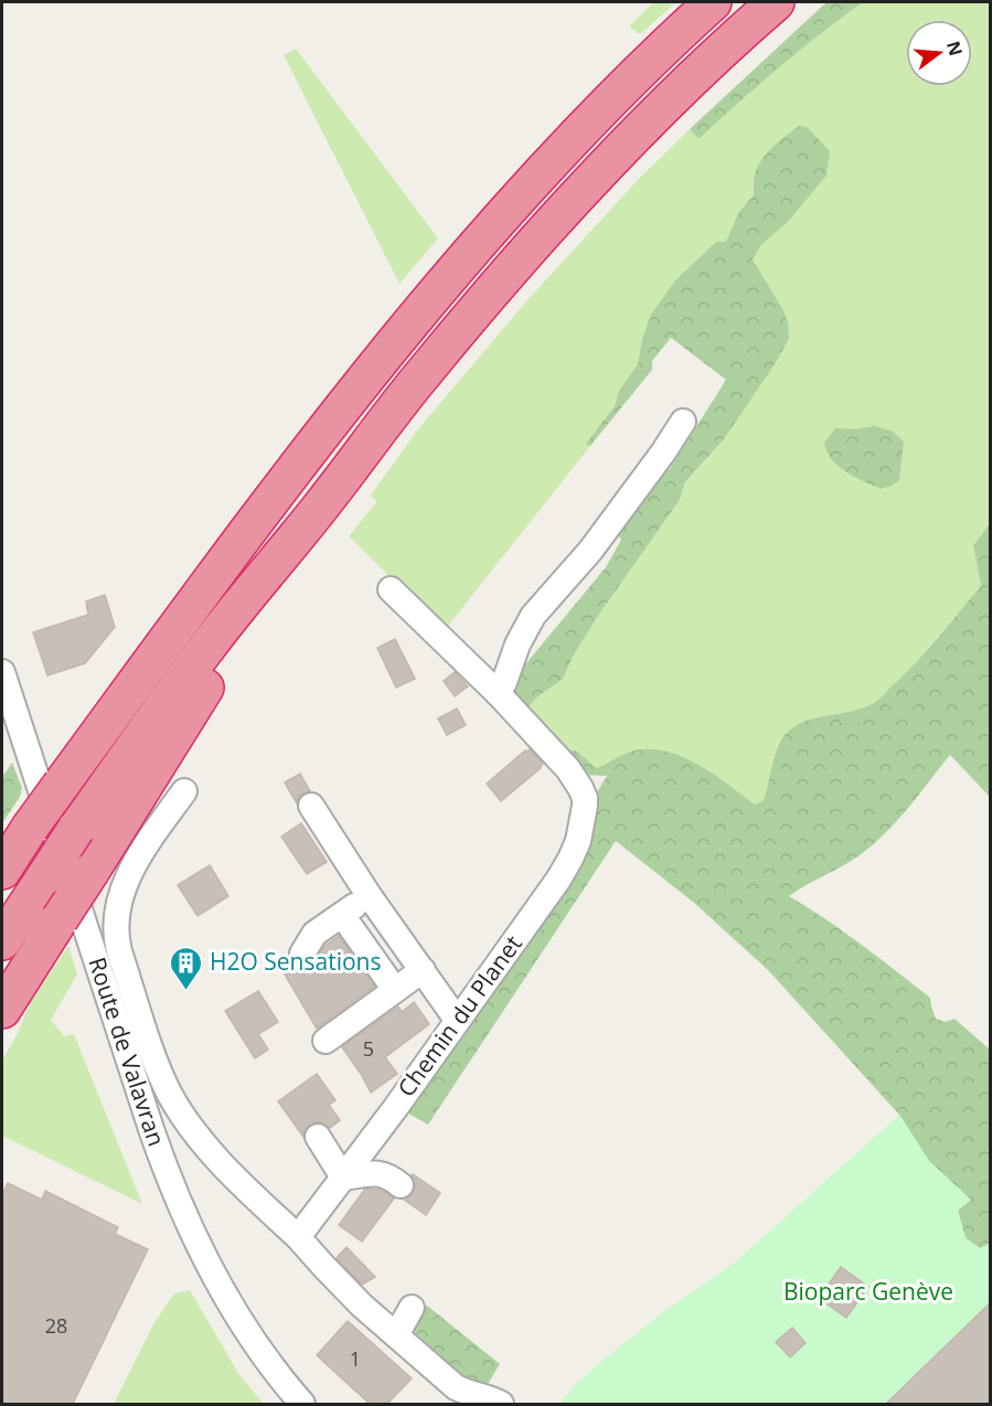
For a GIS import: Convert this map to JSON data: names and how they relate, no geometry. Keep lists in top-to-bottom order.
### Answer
{
  "streets": {
    "street": ["Chemin du Planet", "Route de Valavran"]
  },
  "parks": ["Bioparc Genève"],
  "places": {
    "building": ["H2O Sensations"]
  },
  "house_numbers": ["5", "28", "1"],
  "north": "right"
}
